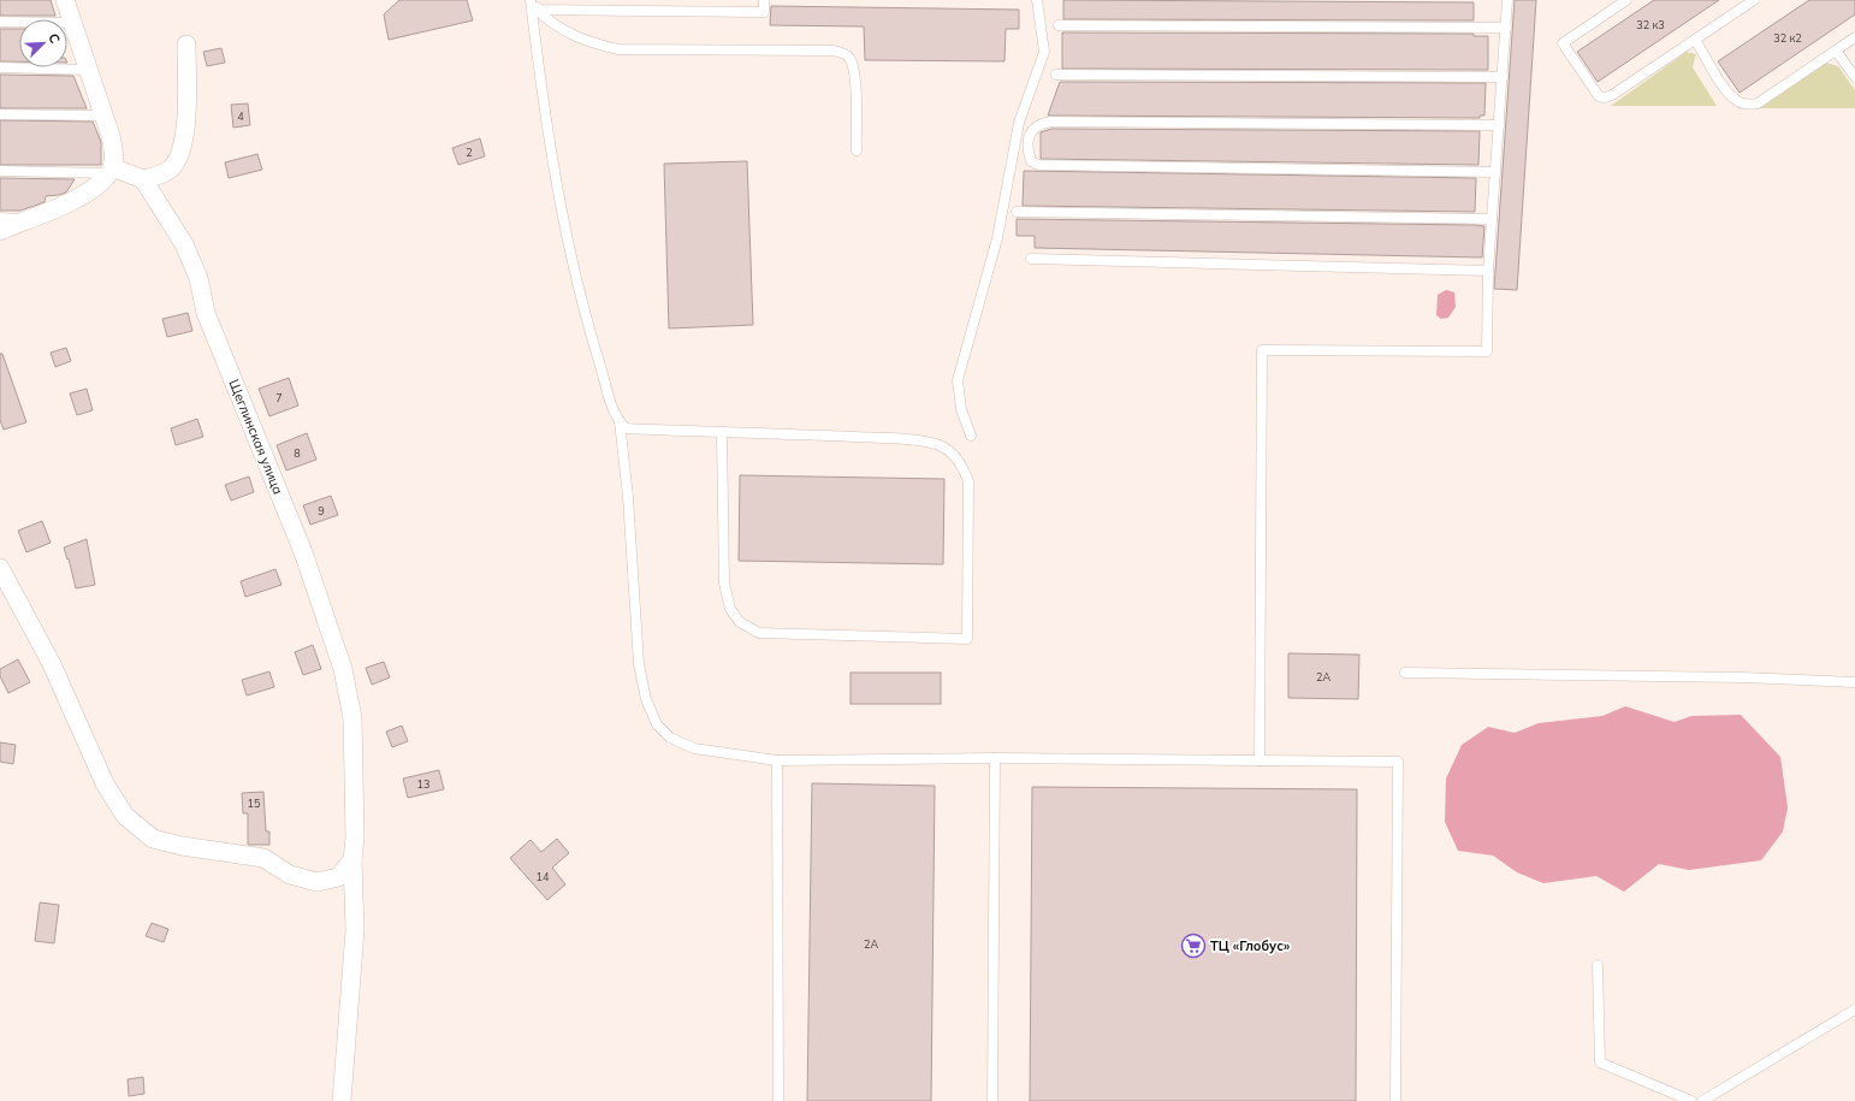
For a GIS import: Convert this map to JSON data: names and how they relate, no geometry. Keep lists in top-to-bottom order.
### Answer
{
  "streets": {
    "street": ["Щеглинская улица"]
  },
  "places": {
    "supermarket": ["ТЦ «Глобус»"]
  },
  "house_numbers": [
    "32 к3",
    "32 к2",
    "4",
    "2",
    "7",
    "8",
    "9",
    "2А",
    "13",
    "15",
    "14",
    "2А"
  ],
  "north": "top right"
}
